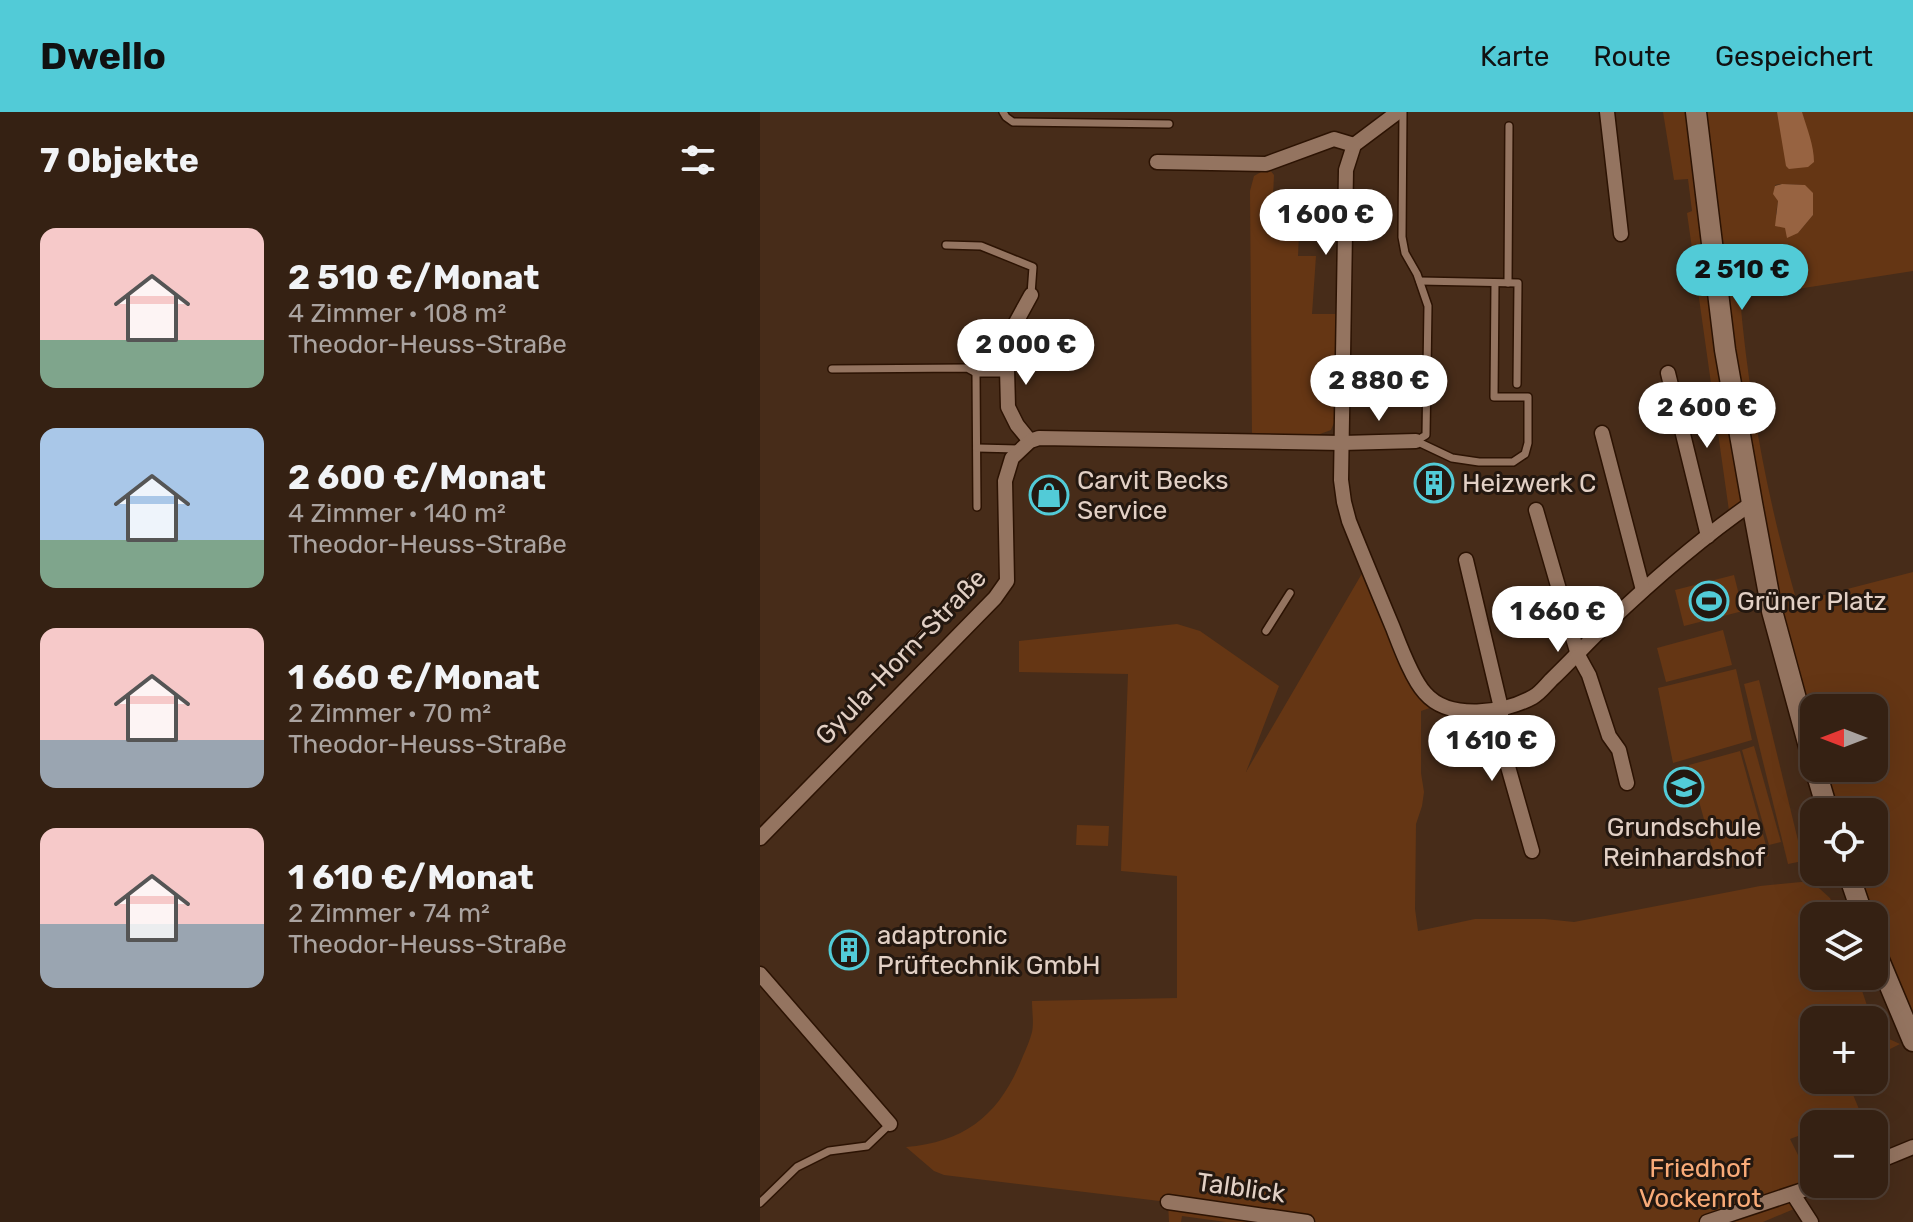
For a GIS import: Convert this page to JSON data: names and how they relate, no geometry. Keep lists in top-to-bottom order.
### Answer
{
  "streets": {
    "street": ["Gyula-Horn-Straße", "Talblick"]
  },
  "parks": ["Friedhof Vockenrot"],
  "places": {
    "building": ["Heizwerk C", "adaptronic Prüftechnik GmbH"],
    "shop": ["Carvit Becks Service"],
    "sports": ["Grüner Platz"],
    "school or university": ["Grundschule Reinhardshof"]
  },
  "north": "left",
  "page": {
    "header": "Dwello",
    "nav": ["Karte", "Route", "Gespeichert"],
    "heading": "7 Objekte",
    "price": [
      "1 600 €",
      "2 510 €",
      "2 000 €",
      "2 880 €",
      "2 600 €",
      "1 660 €",
      "1 610 €"
    ],
    "list": [
      {
        "name": "2 510 €/Monat",
        "note": "4 Zimmer · 108 m² · Theodor-Heuss-Straße"
      },
      {
        "name": "2 600 €/Monat",
        "note": "4 Zimmer · 140 m² · Theodor-Heuss-Straße"
      },
      {
        "name": "1 660 €/Monat",
        "note": "2 Zimmer · 70 m² · Theodor-Heuss-Straße"
      },
      {
        "name": "1 610 €/Monat",
        "note": "2 Zimmer · 74 m² · Theodor-Heuss-Straße"
      }
    ],
    "map_buttons": ["+", "−"]
  }
}
